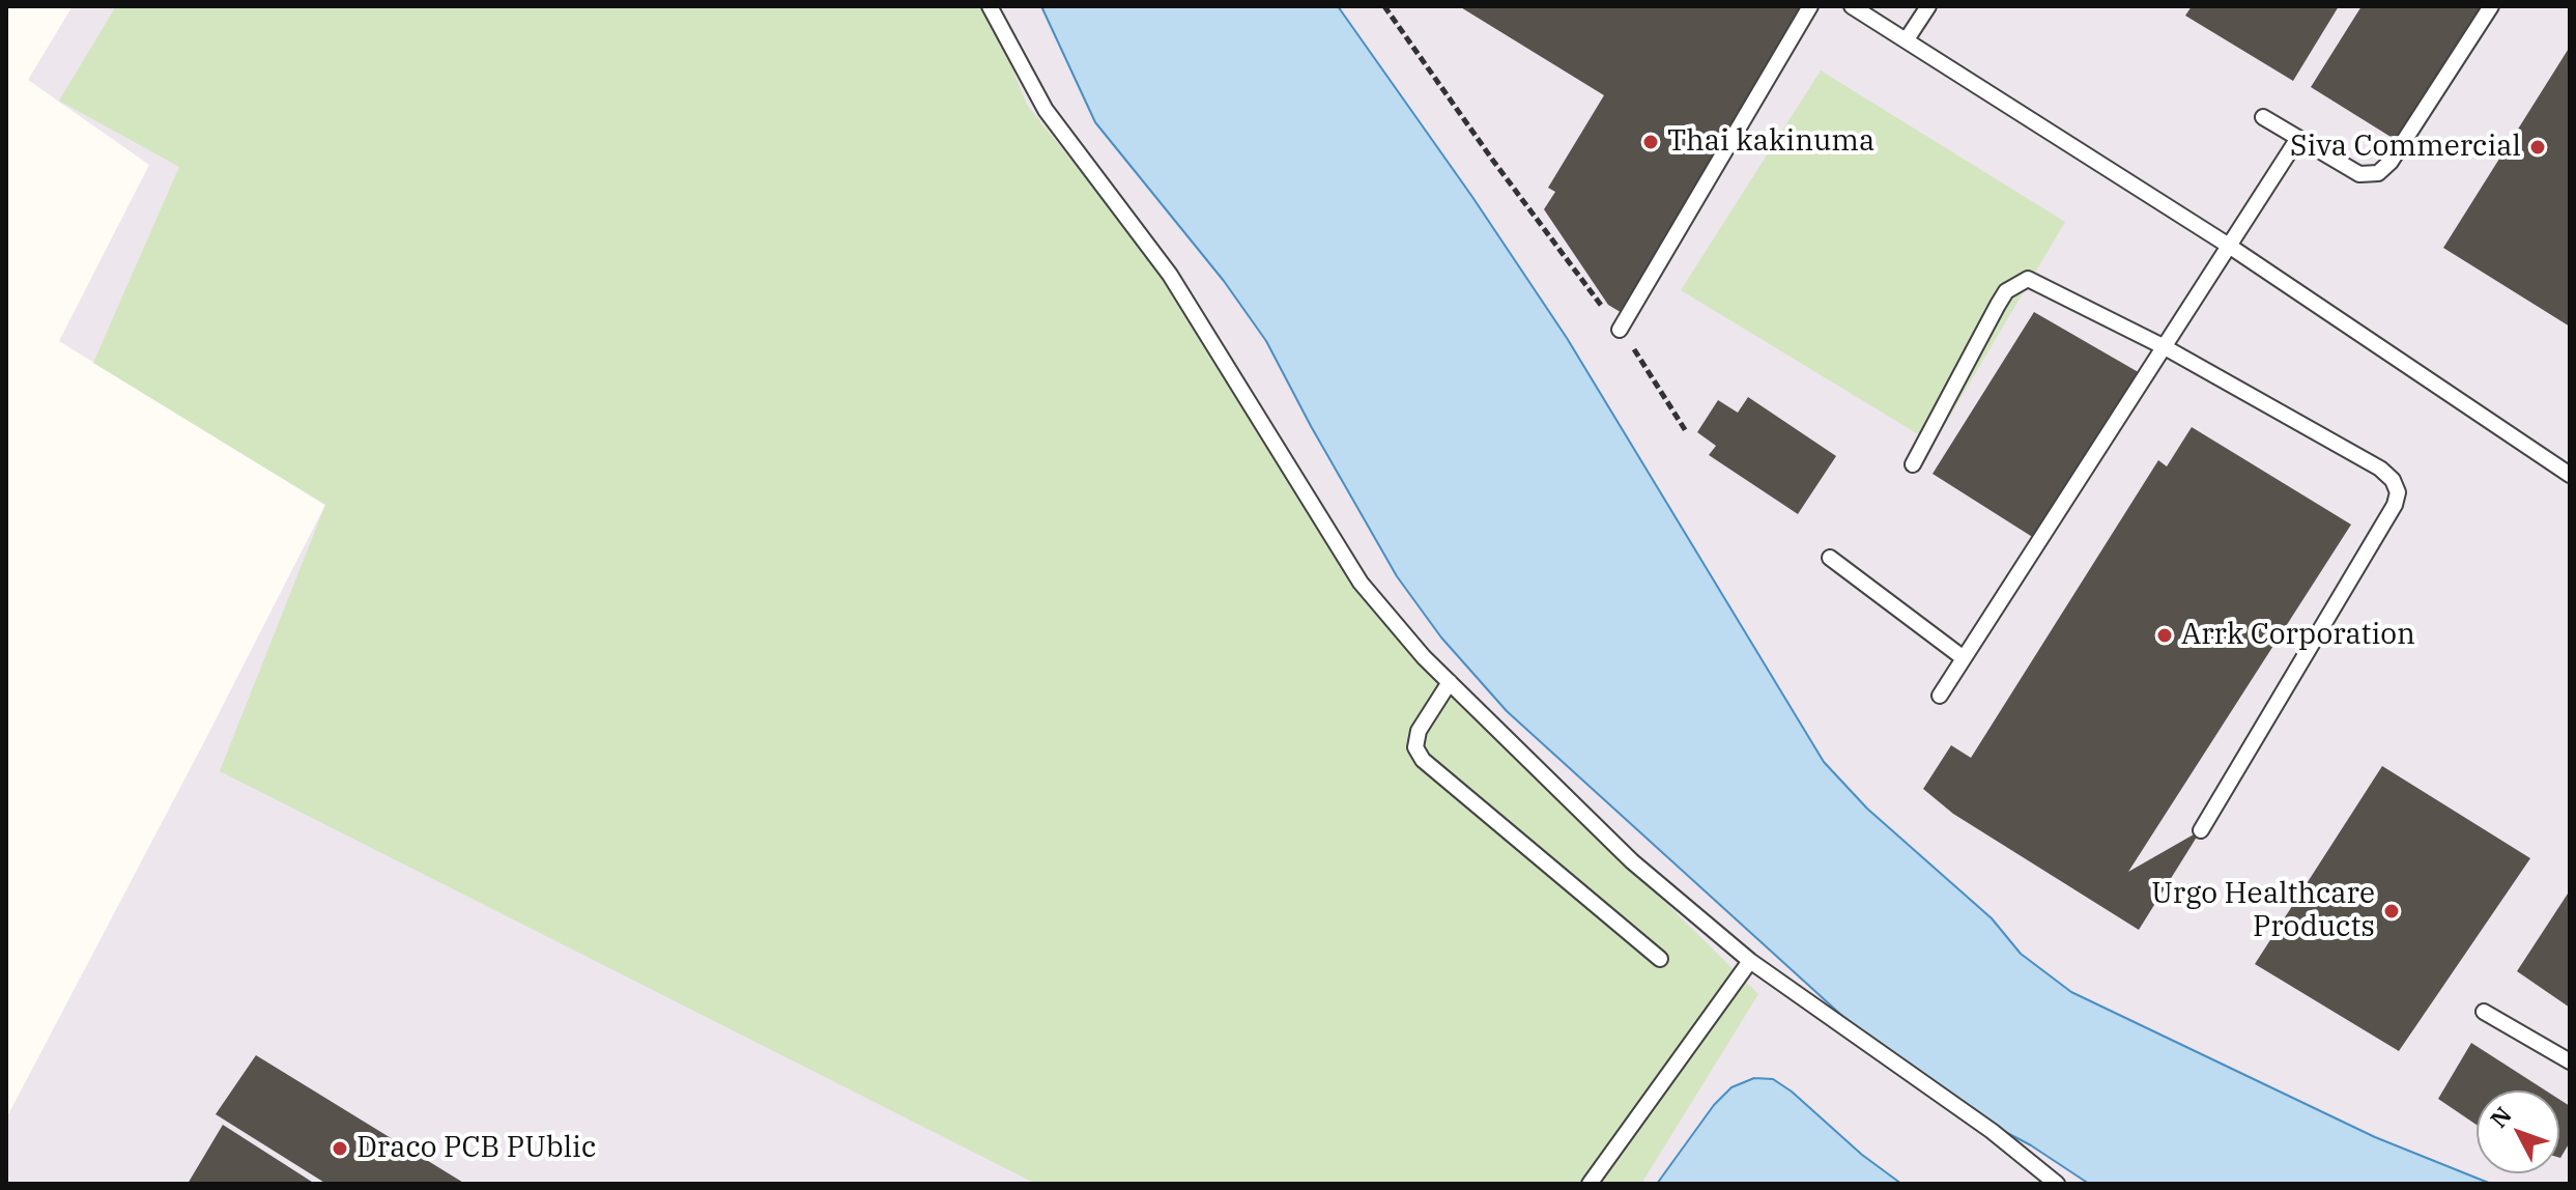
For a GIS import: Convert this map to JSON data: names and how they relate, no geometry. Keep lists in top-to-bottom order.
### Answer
{
  "places": [
    "Thai kakinuma",
    "Siva Commercial",
    "Arrk Corporation",
    "Urgo Healthcare Products",
    "Draco PCB PUblic"
  ],
  "north": "top left"
}
